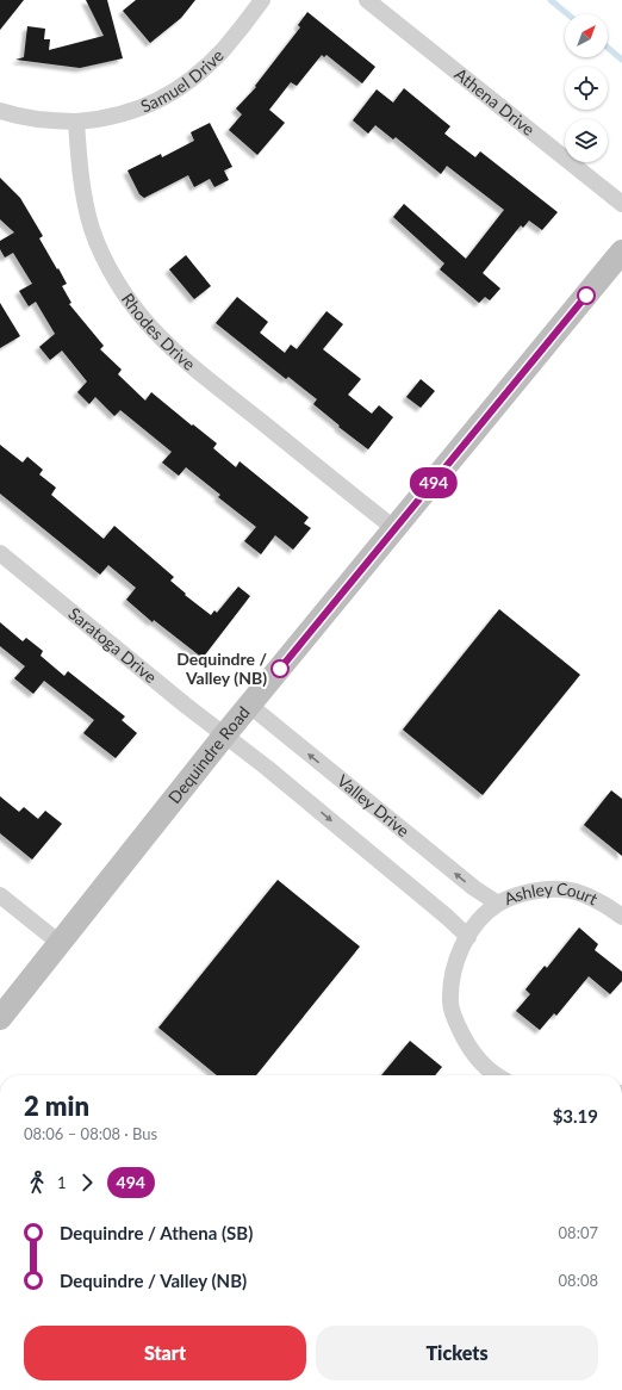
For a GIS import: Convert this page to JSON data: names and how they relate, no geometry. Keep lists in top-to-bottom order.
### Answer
{
  "streets": {
    "main road": ["Dequindre Road"],
    "street": [
      "Samuel Drive",
      "Athena Drive",
      "Rhodes Drive",
      "Saratoga Drive",
      "Valley Drive",
      "Ashley Court"
    ]
  },
  "crossings": [
    ["Samuel Drive", "Rhodes Drive"],
    ["Rhodes Drive", "Dequindre Road"],
    ["Saratoga Drive", "Dequindre Road"],
    ["Dequindre Road", "Valley Drive"],
    ["Valley Drive", "Ashley Court"]
  ],
  "places": ["Dequindre / Valley (NB)"],
  "lines": ["bus line 494"],
  "north": "top right",
  "page": {
    "on_map": "494",
    "heading": ["2 min", "08:06 – 08:08 · Bus", "$3.19"],
    "legs": ["1", "494"],
    "list": [
      {
        "name": "Dequindre / Athena (SB)",
        "value": "08:07"
      },
      {
        "name": "Dequindre / Valley (NB)",
        "value": "08:08"
      }
    ],
    "buttons": ["Start", "Tickets"]
  }
}
